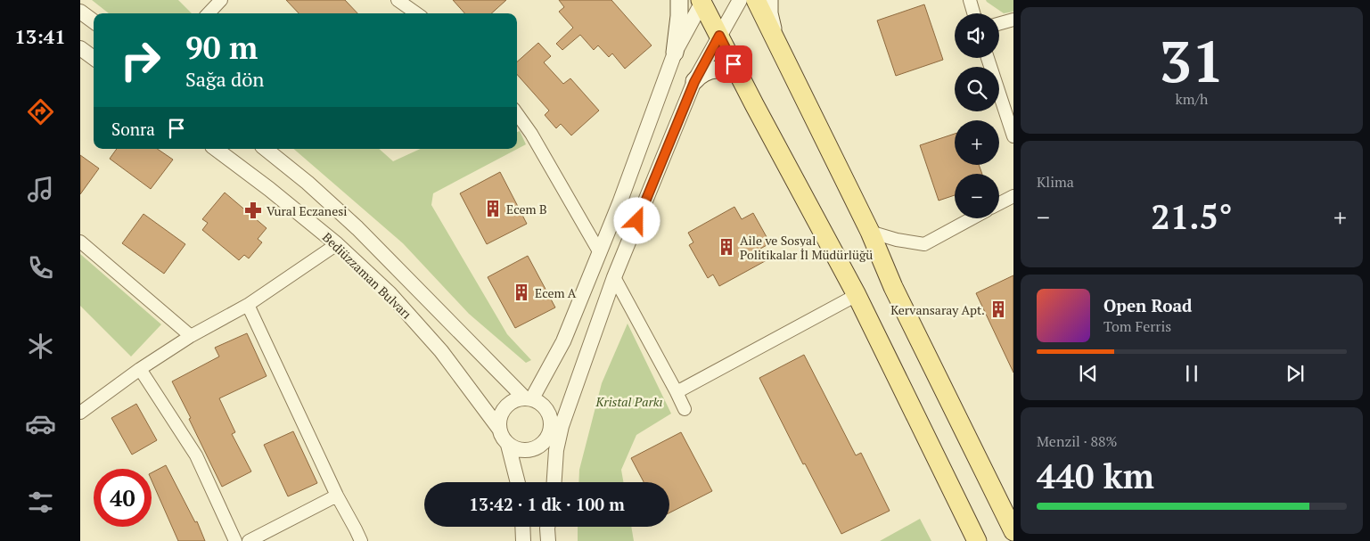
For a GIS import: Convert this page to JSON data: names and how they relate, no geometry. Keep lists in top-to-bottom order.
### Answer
{
  "streets": {
    "street": ["Bediüzzaman Bulvarı"]
  },
  "parks": ["Kristal Parkı"],
  "places": {
    "building": [
      "Ecem B",
      "Aile ve Sosyal Politikalar İl Müdürlüğü",
      "Ecem A",
      "Kervansaray Apt."
    ],
    "pharmacy": ["Vural Eczanesi"]
  },
  "page": {
    "tabs": "13:41",
    "tile": [
      ["31", "km/h"],
      "Klima",
      ["Menzil · 88%", "440 km"]
    ],
    "map_buttons": ["+", "−"],
    "turn": ["90 m", "Sağa dön"],
    "then": "Sonra",
    "heat": ["−", "21.5°", "+"],
    "song": ["Open Road", "Tom Ferris"],
    "limit": "40",
    "trip": "13:42 · 1 dk · 100 m"
  }
}
